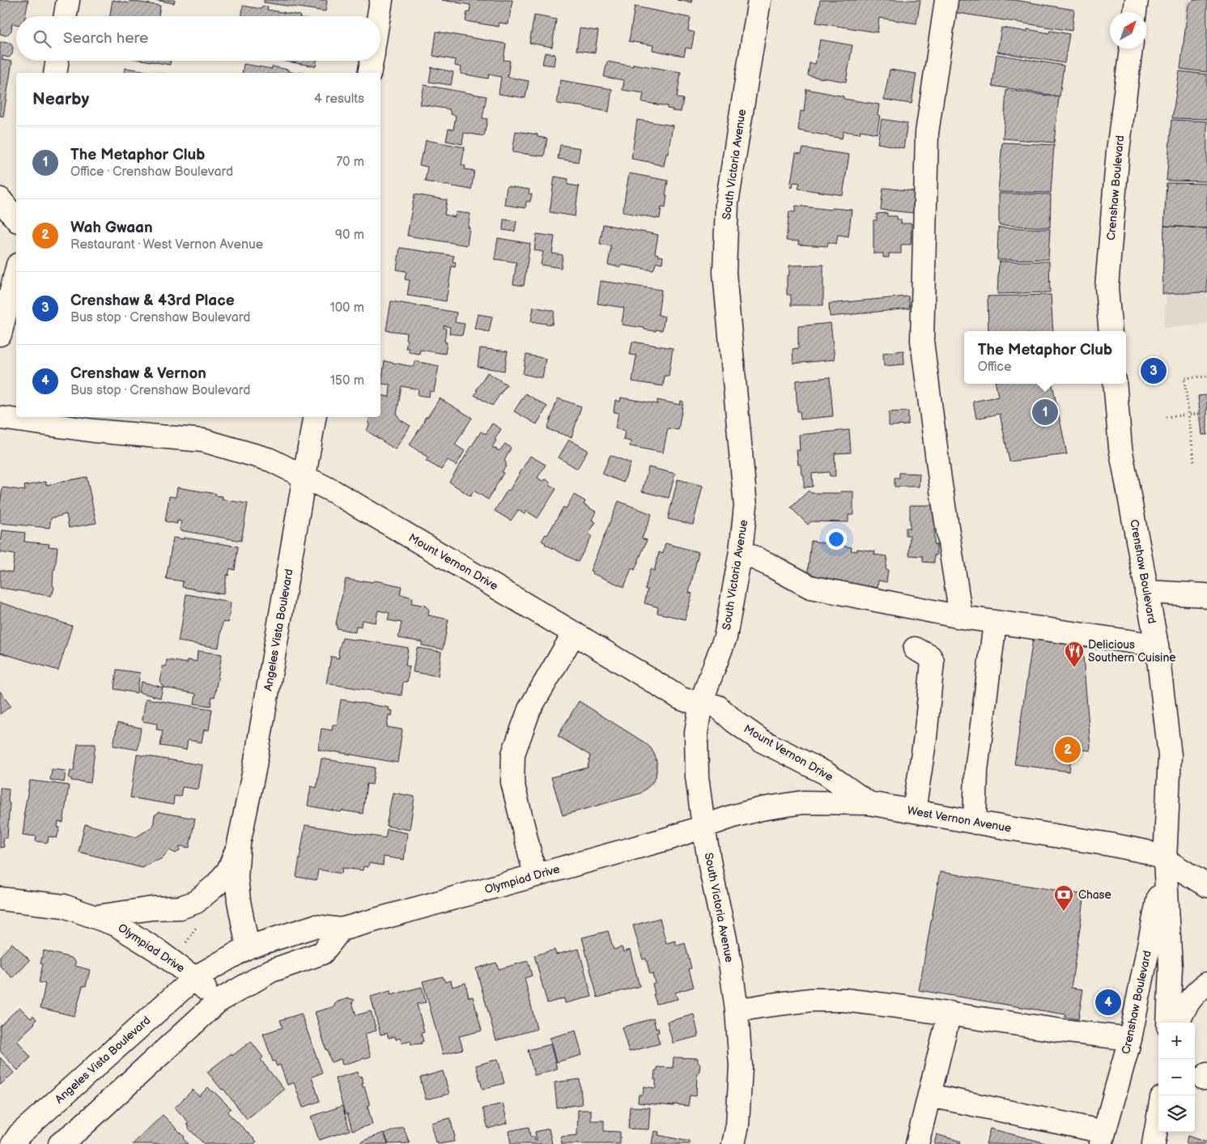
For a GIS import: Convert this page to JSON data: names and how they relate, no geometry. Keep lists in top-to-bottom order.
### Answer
{
  "streets": {
    "street": [
      "South Victoria Avenue",
      "Crenshaw Boulevard",
      "Mount Vernon Drive",
      "Angeles Vista Boulevard",
      "West Vernon Avenue",
      "Olympiad Drive"
    ]
  },
  "crossings": [
    ["South Victoria Avenue", "Mount Vernon Drive"],
    ["South Victoria Avenue", "West Vernon Avenue"],
    ["South Victoria Avenue", "Olympiad Drive"],
    ["Crenshaw Boulevard", "West Vernon Avenue"],
    ["Mount Vernon Drive", "Angeles Vista Boulevard"],
    ["Mount Vernon Drive", "West Vernon Avenue"],
    ["Angeles Vista Boulevard", "Olympiad Drive"],
    ["West Vernon Avenue", "Olympiad Drive"]
  ],
  "places": {
    "restaurant": ["Delicious Southern Cuisine"],
    "bank": ["Chase"]
  },
  "north": "top right",
  "page": {
    "search": "Search here",
    "heading": ["Nearby", "4 results"],
    "list": [
      {
        "mark": "1",
        "name": "The Metaphor Club",
        "note": "Office · Crenshaw Boulevard",
        "value": "70 m"
      },
      {
        "mark": "2",
        "name": "Wah Gwaan",
        "note": "Restaurant · West Vernon Avenue",
        "value": "90 m"
      },
      {
        "mark": "3",
        "name": "Crenshaw & 43rd Place",
        "note": "Bus stop · Crenshaw Boulevard",
        "value": "100 m"
      },
      {
        "mark": "4",
        "name": "Crenshaw & Vernon",
        "note": "Bus stop · Crenshaw Boulevard",
        "value": "150 m"
      }
    ],
    "popup": ["The Metaphor Club", "Office"],
    "pins": [
      "3",
      "1",
      "2",
      "4"
    ],
    "map_buttons": ["+", "−"]
  }
}
